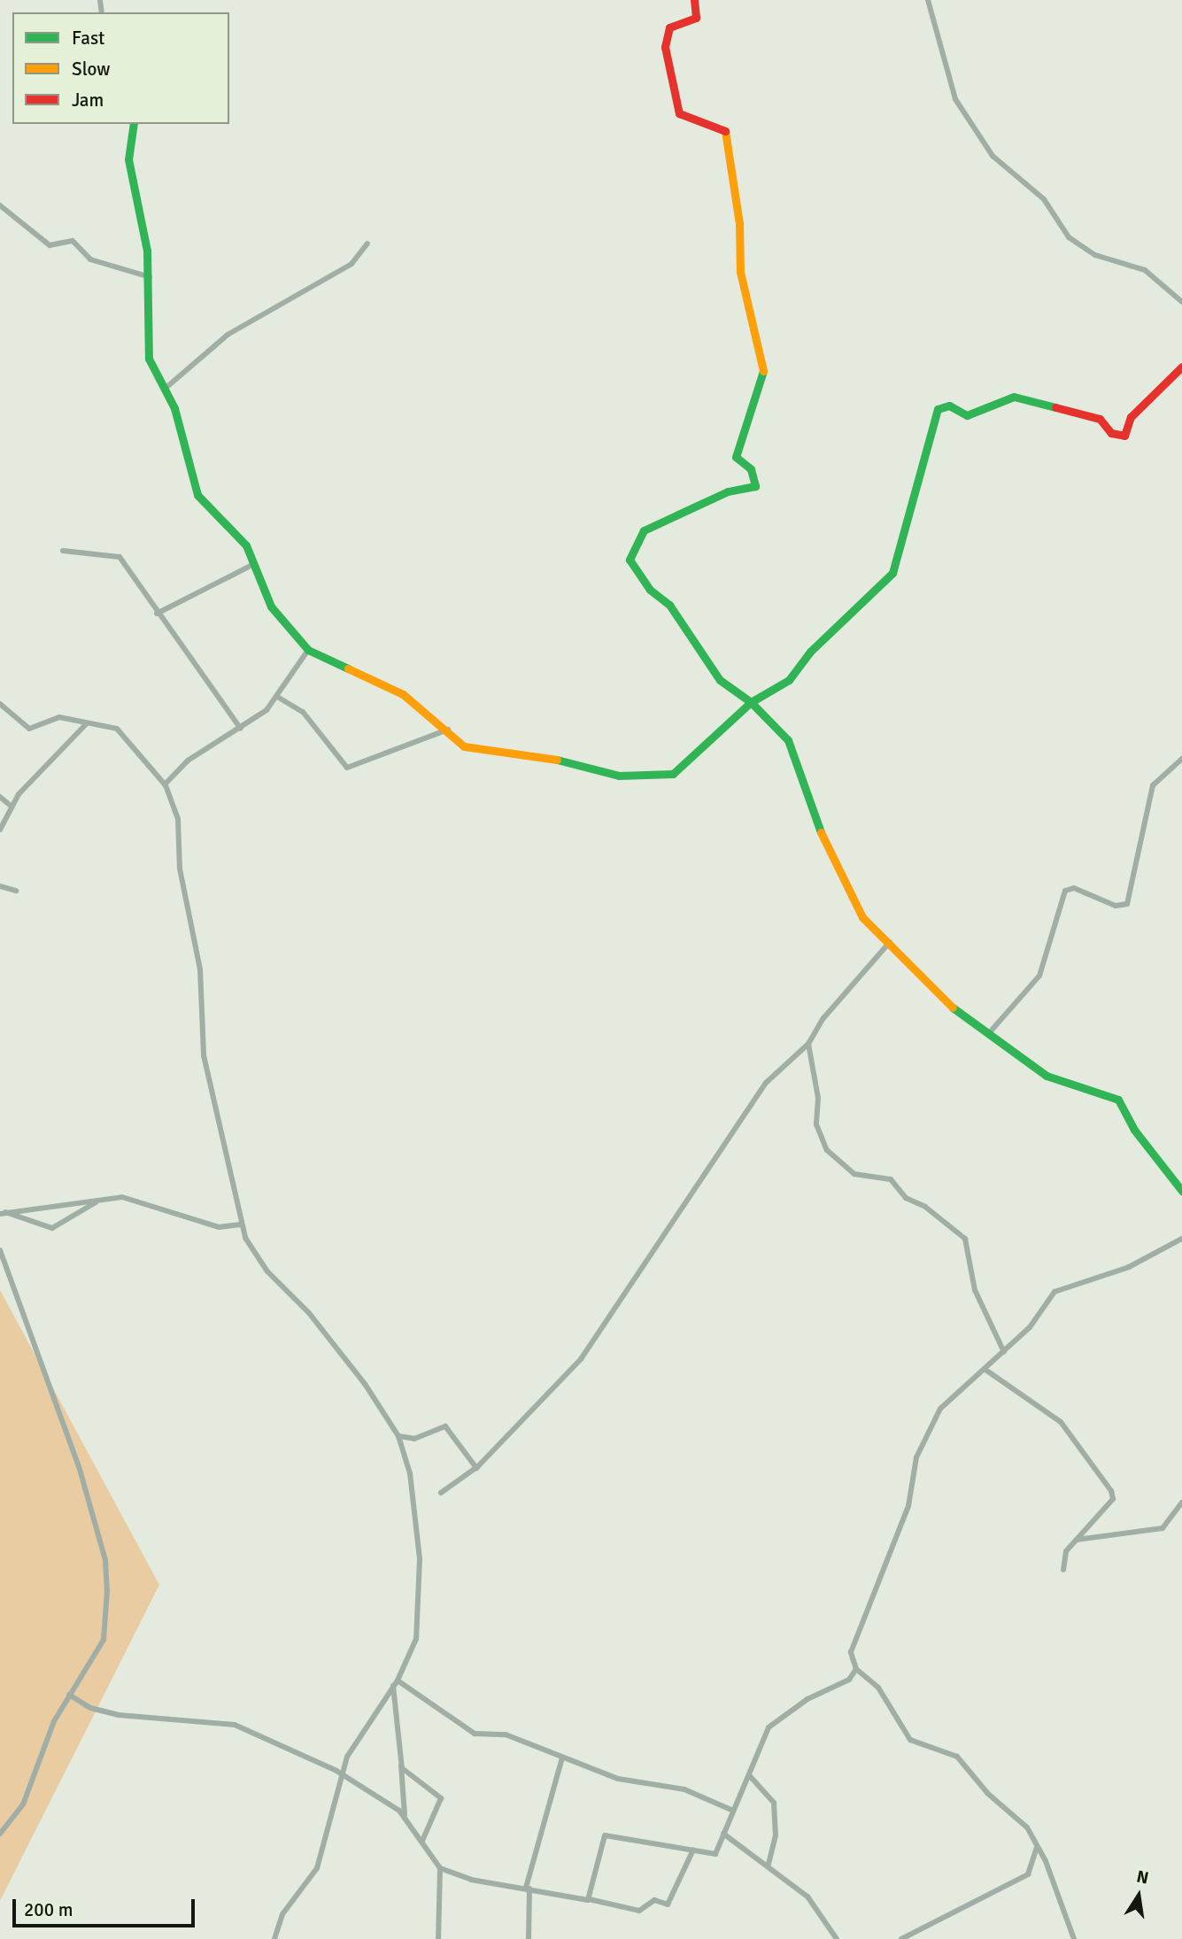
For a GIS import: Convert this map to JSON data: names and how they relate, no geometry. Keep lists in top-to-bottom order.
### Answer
{
  "legend": ["Fast", "Slow", "Jam"],
  "scale_bar": "200 m",
  "north": "top"
}
